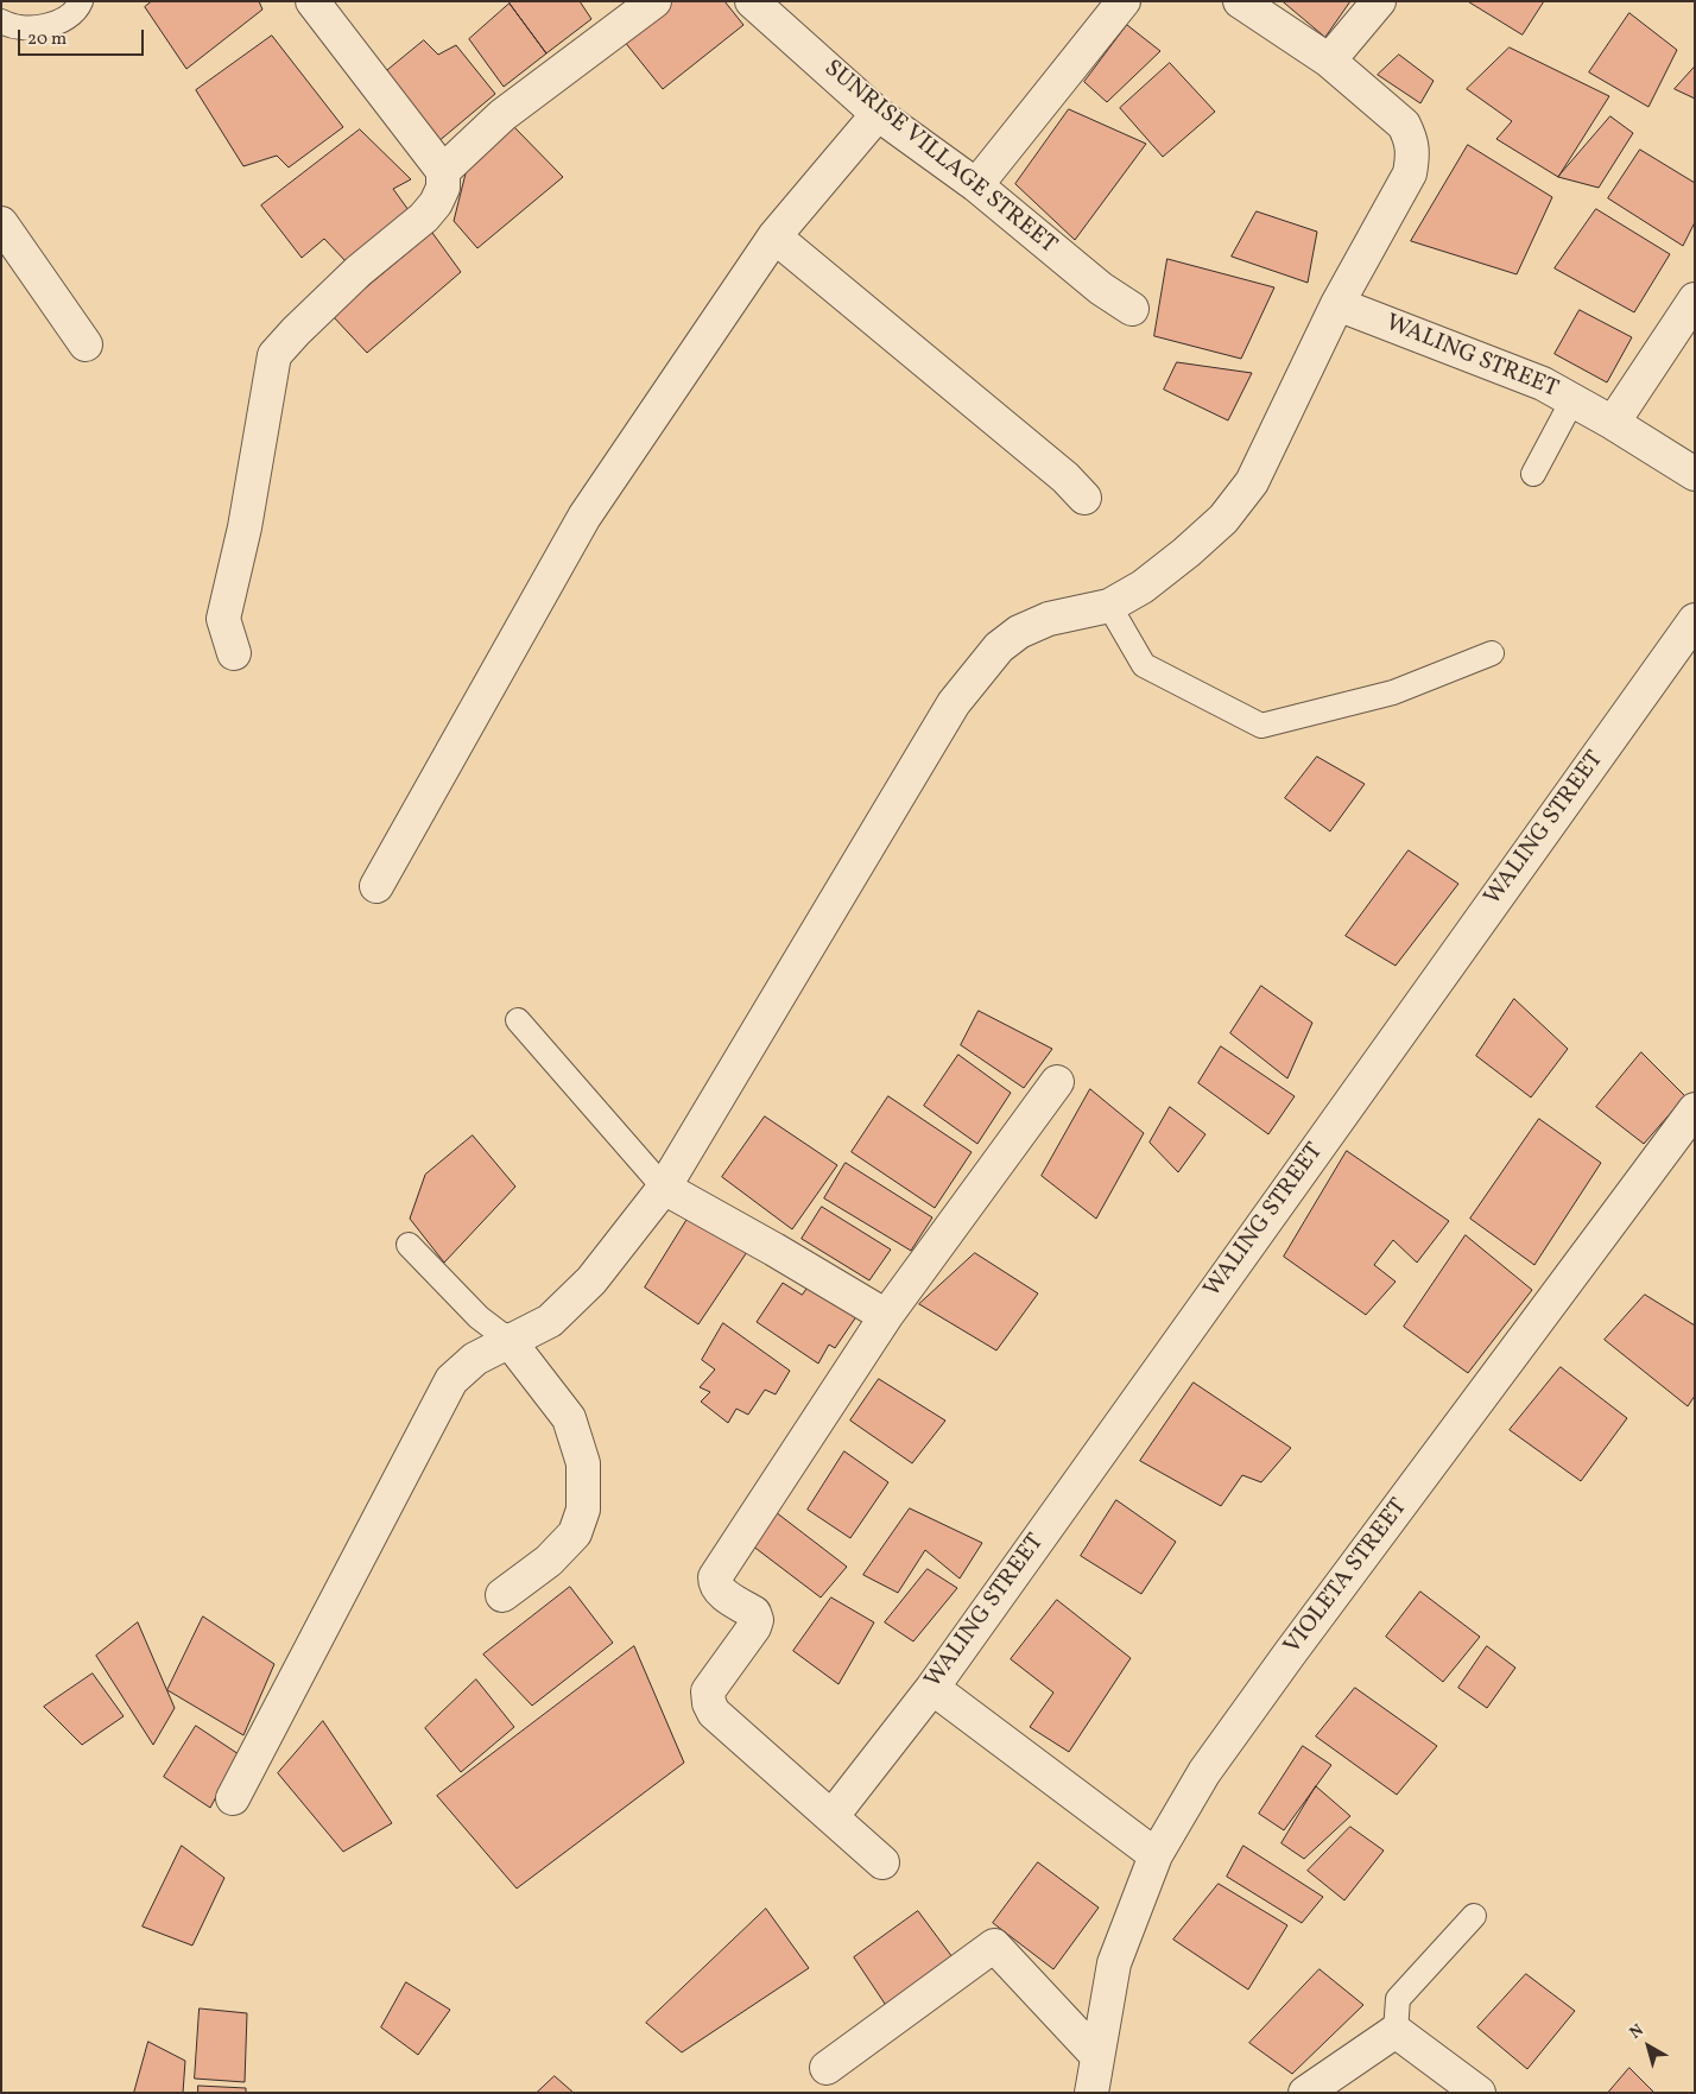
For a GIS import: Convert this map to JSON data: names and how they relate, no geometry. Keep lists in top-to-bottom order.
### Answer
{
  "streets": {
    "street": ["SUNRISE VILLAGE STREET", "WALING STREET", "VIOLETA STREET"]
  },
  "scale_bar": "20 m",
  "north": "top left"
}
